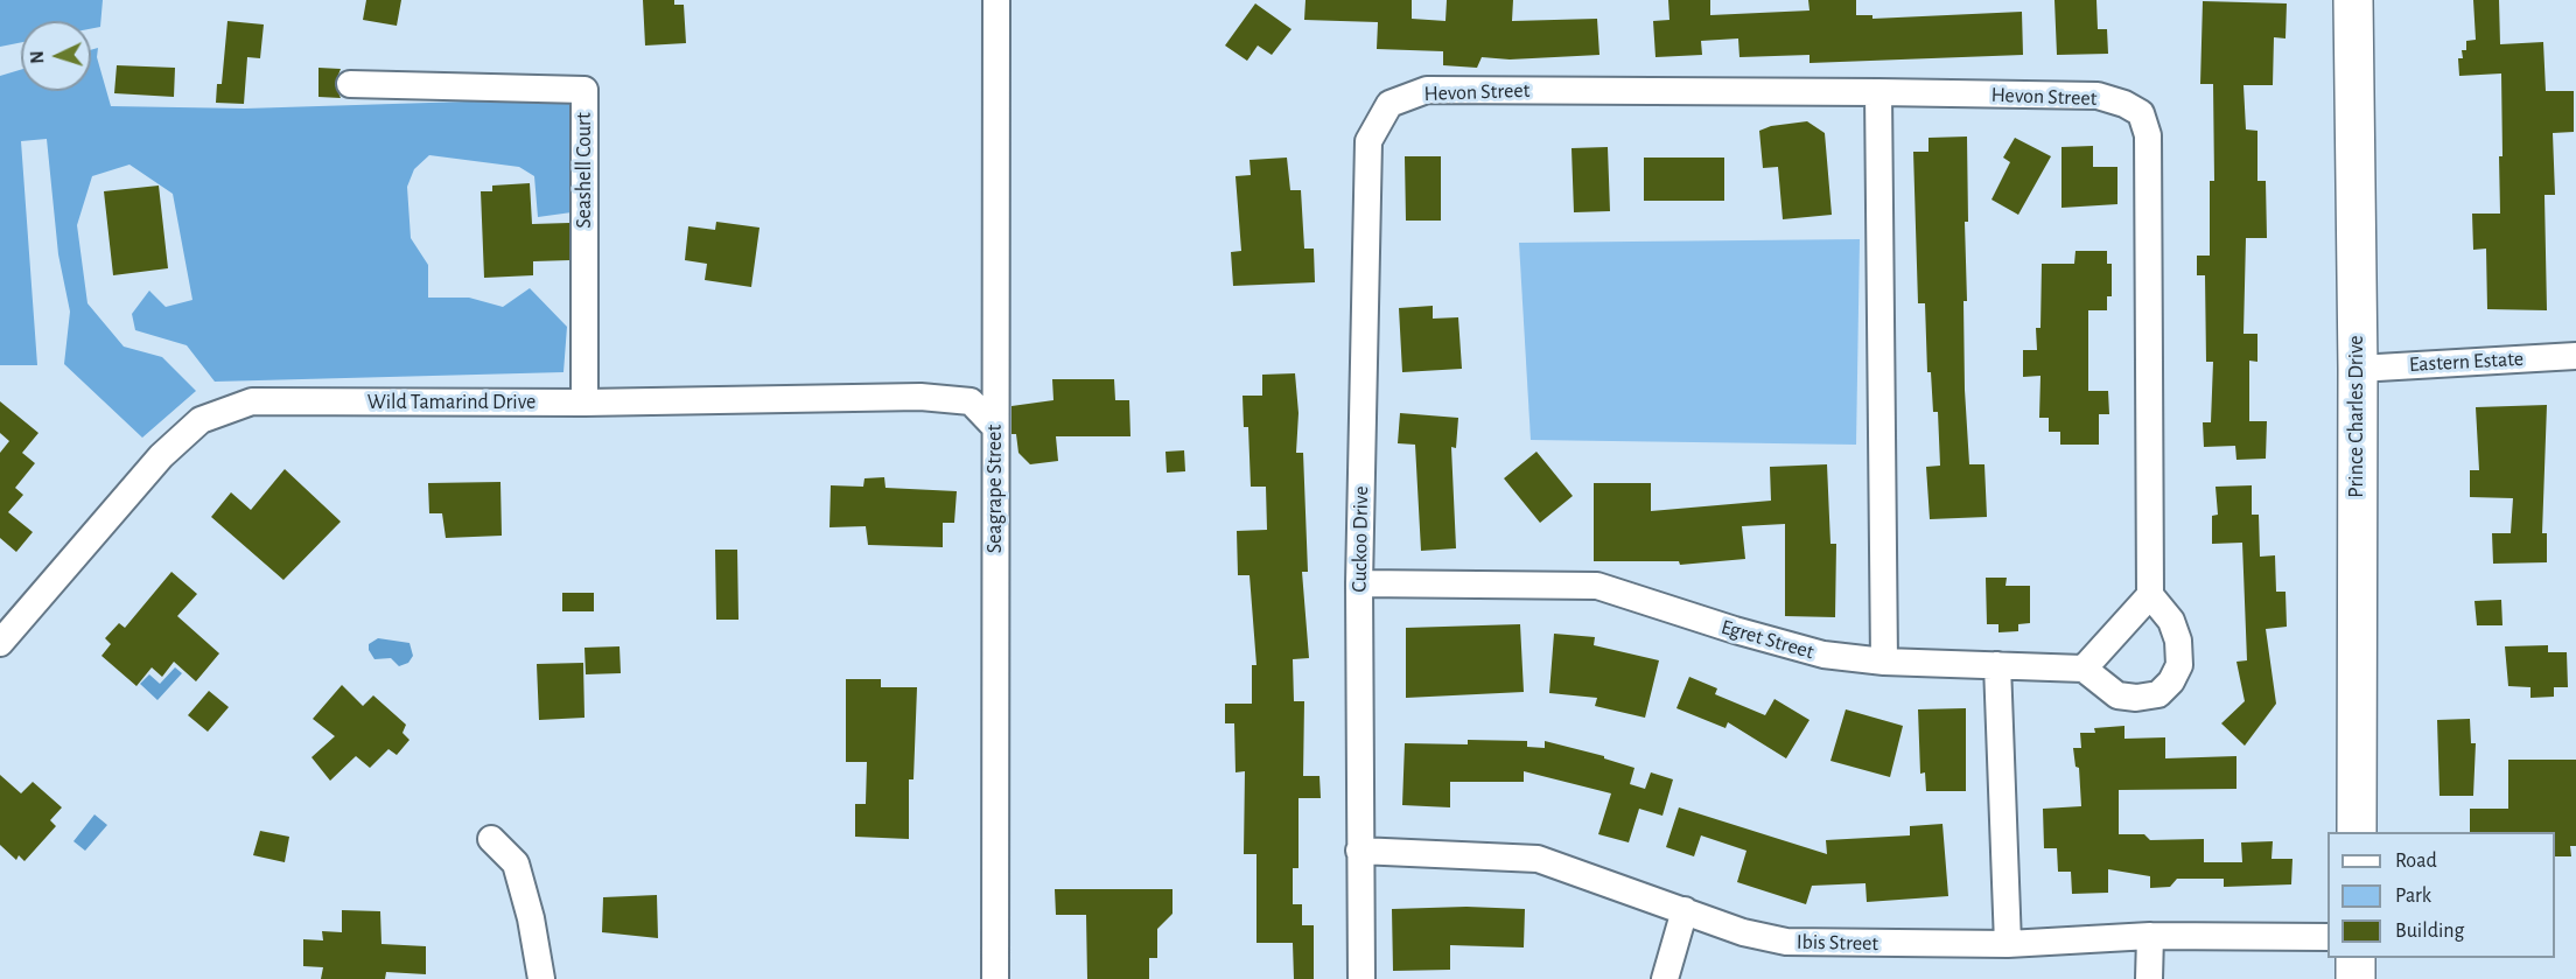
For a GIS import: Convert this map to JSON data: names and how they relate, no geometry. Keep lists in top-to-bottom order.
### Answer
{
  "streets": {
    "highway": ["Prince Charles Drive"],
    "street": [
      "Hevon Street",
      "Seashell Court",
      "Eastern Estate",
      "Wild Tamarind Drive",
      "Seagrape Street",
      "Cuckoo Drive",
      "Egret Street",
      "Ibis Street"
    ]
  },
  "crossings": [
    ["Hevon Street", "Cuckoo Drive"],
    ["Seashell Court", "Wild Tamarind Drive"],
    ["Eastern Estate", "Prince Charles Drive"],
    ["Wild Tamarind Drive", "Seagrape Street"],
    ["Cuckoo Drive", "Egret Street"],
    ["Cuckoo Drive", "Ibis Street"]
  ],
  "legend": ["Road", "Park", "Building"],
  "north": "left"
}
